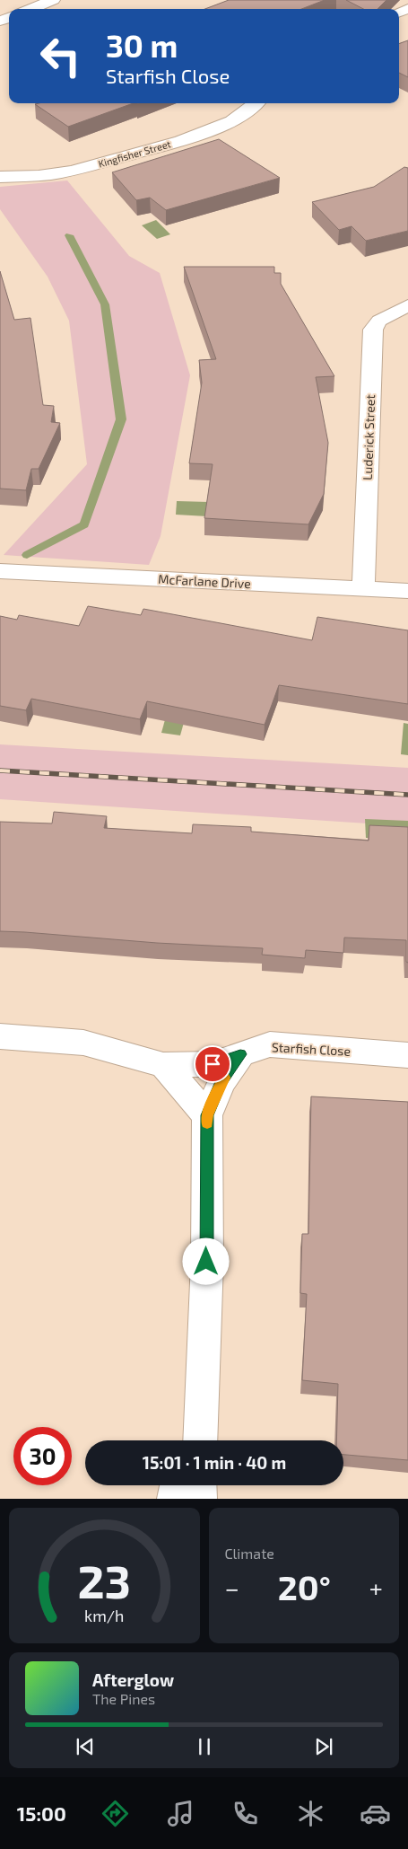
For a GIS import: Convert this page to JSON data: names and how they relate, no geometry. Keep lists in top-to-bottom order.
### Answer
{
  "streets": {
    "street": [
      "Kingfisher Street",
      "Luderick Street",
      "McFarlane Drive",
      "Starfish Close"
    ]
  },
  "crossings": [
    ["Luderick Street", "McFarlane Drive"]
  ],
  "page": {
    "turn": ["30 m", "Starfish Close"],
    "limit": "30",
    "trip": "15:01 · 1 min · 40 m",
    "tile": "Climate",
    "heat": ["−", "20°", "+"],
    "song": ["Afterglow", "The Pines"],
    "tabs": "15:00",
    "gauge": ["23", "km/h"]
  }
}
